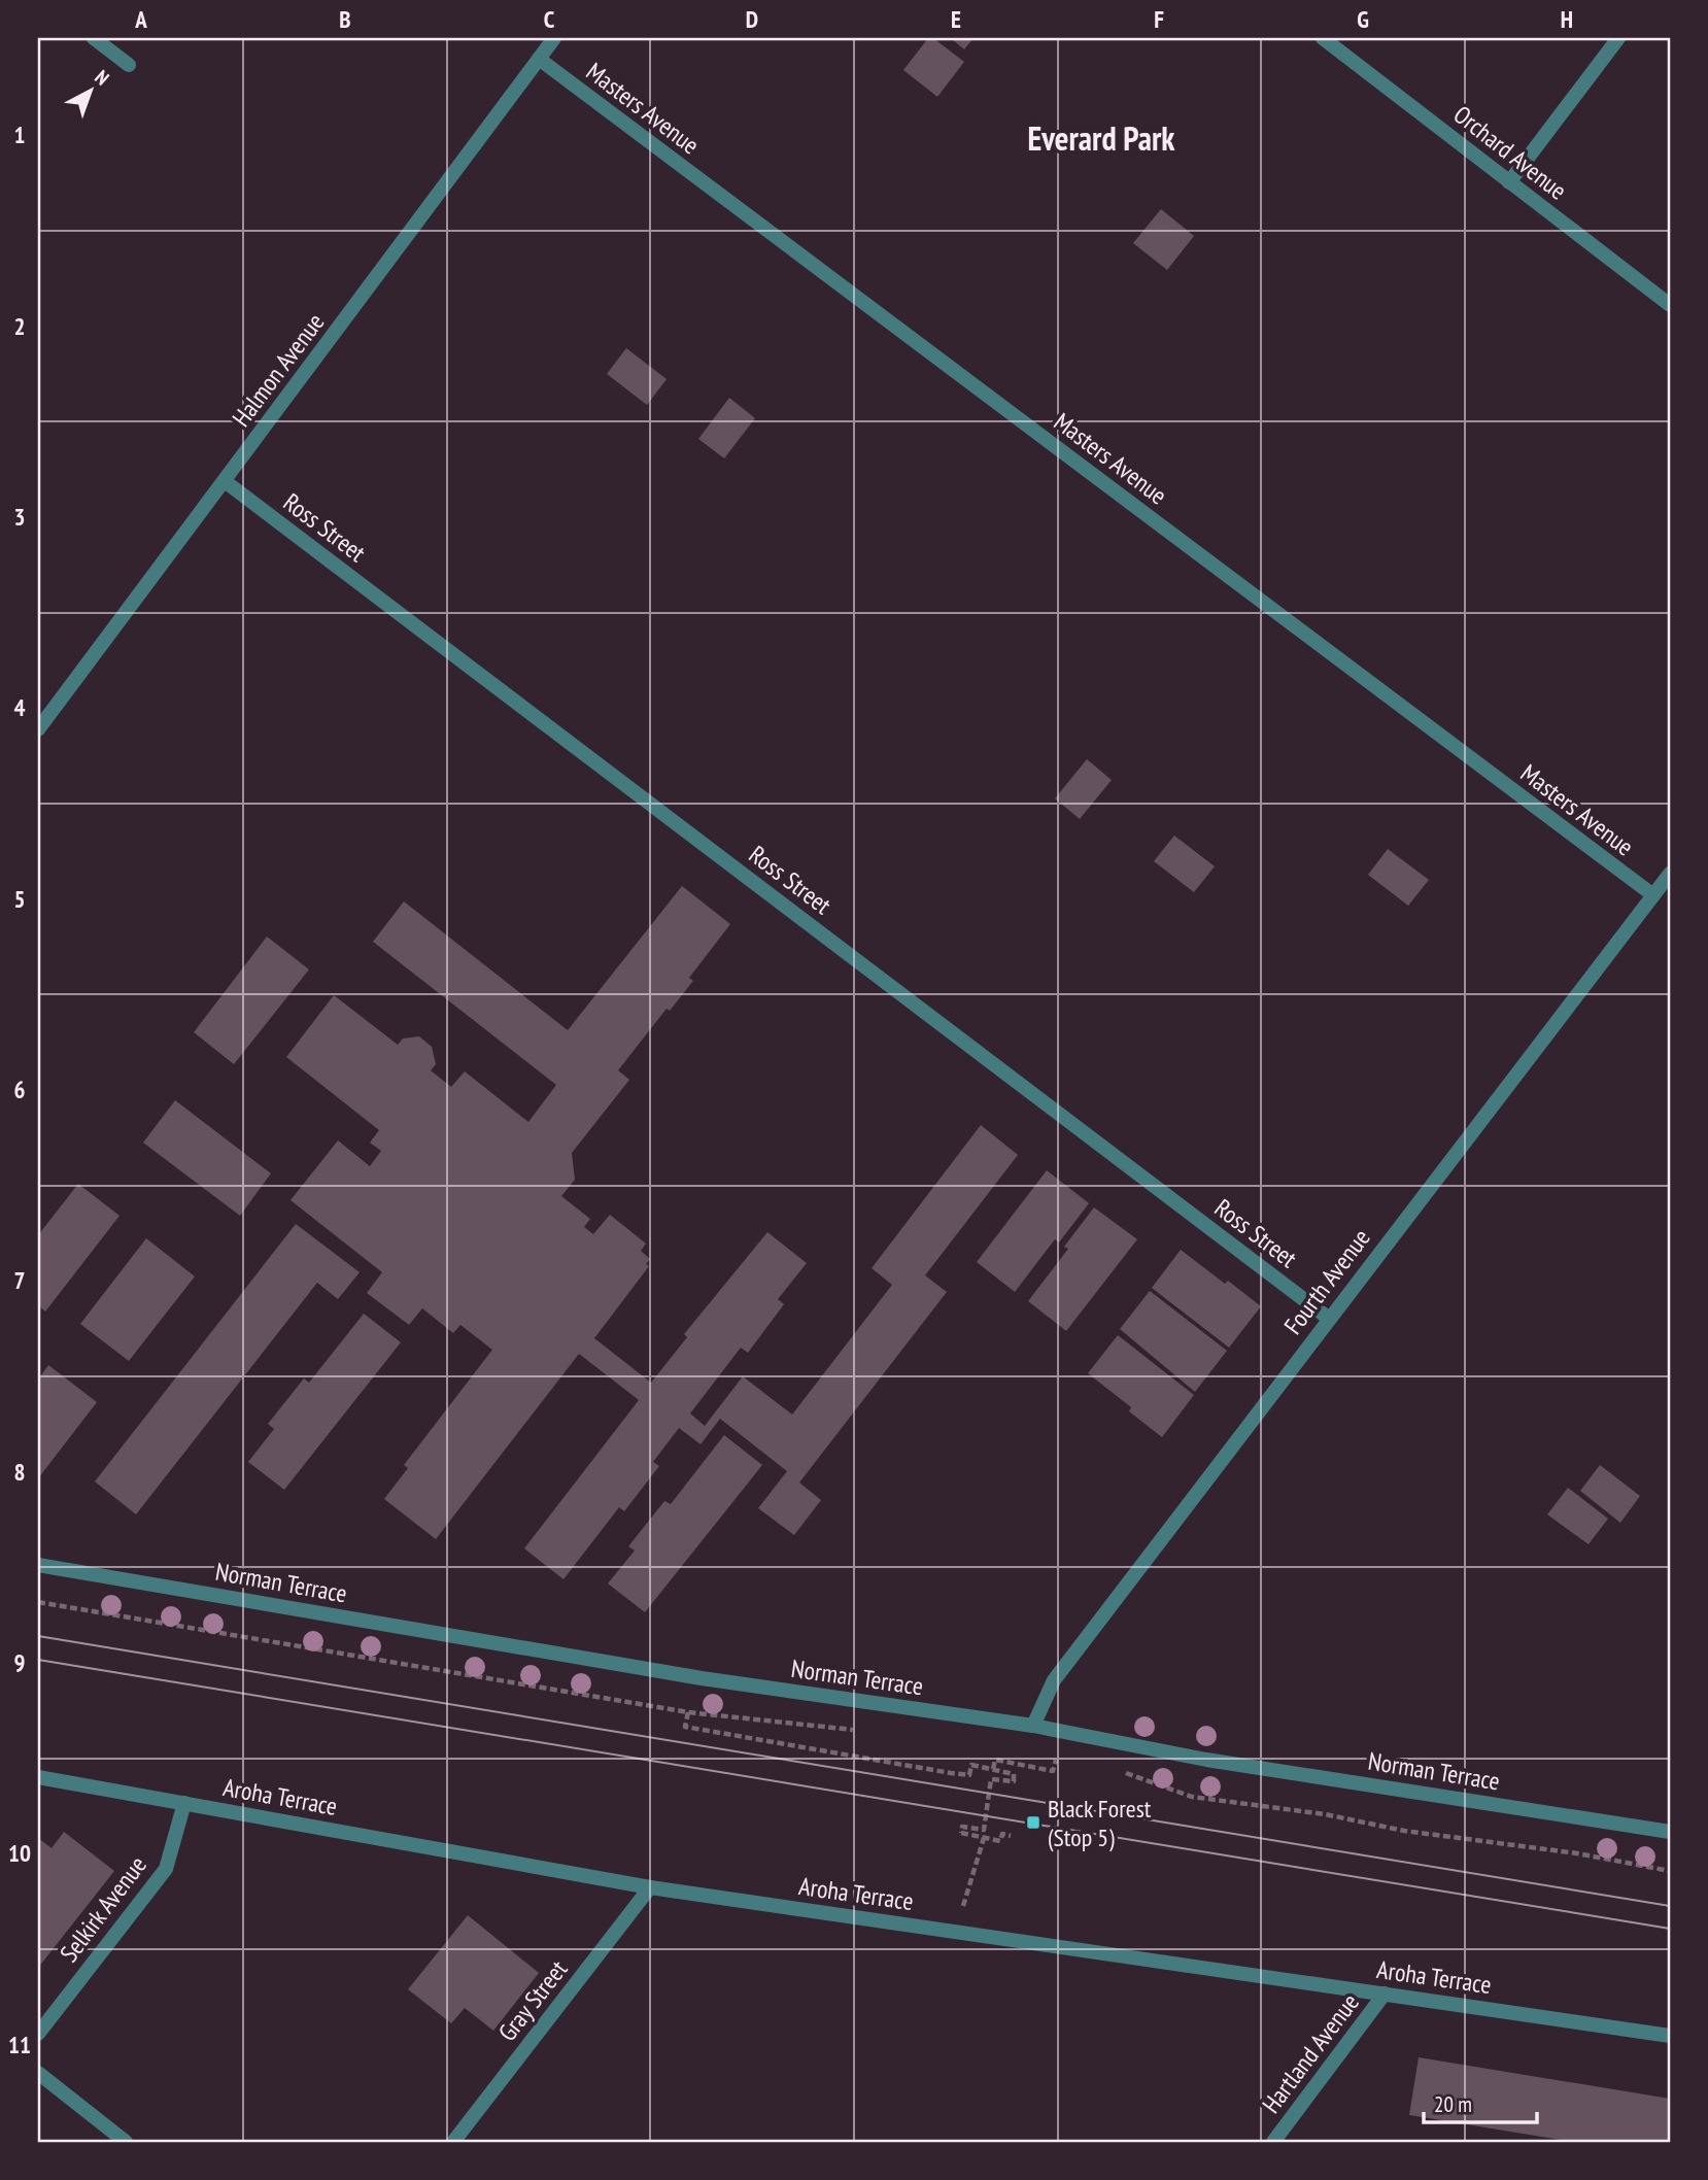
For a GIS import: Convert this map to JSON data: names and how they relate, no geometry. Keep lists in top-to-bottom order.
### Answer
{
  "streets": {
    "street": [
      "Masters Avenue",
      "Orchard Avenue",
      "Halmon Avenue",
      "Ross Street",
      "Fourth Avenue",
      "Norman Terrace",
      "Aroha Terrace",
      "Selkirk Avenue",
      "Gray Street",
      "Hartland Avenue"
    ]
  },
  "crossings": [
    ["Masters Avenue", "Halmon Avenue"],
    ["Masters Avenue", "Fourth Avenue"],
    ["Halmon Avenue", "Ross Street"],
    ["Ross Street", "Fourth Avenue"],
    ["Fourth Avenue", "Norman Terrace"],
    ["Aroha Terrace", "Selkirk Avenue"],
    ["Aroha Terrace", "Gray Street"],
    ["Aroha Terrace", "Hartland Avenue"]
  ],
  "districts": ["Everard Park"],
  "places": {
    "transit": ["Black Forest (Stop 5)"]
  },
  "scale_bar": "20 m",
  "north": "top right",
  "grid": {
    "columns": [
      "A",
      "B",
      "C",
      "D",
      "E",
      "F",
      "G",
      "H"
    ],
    "rows": [
      "1",
      "2",
      "3",
      "4",
      "5",
      "6",
      "7",
      "8",
      "9",
      "10",
      "11"
    ]
  }
}
